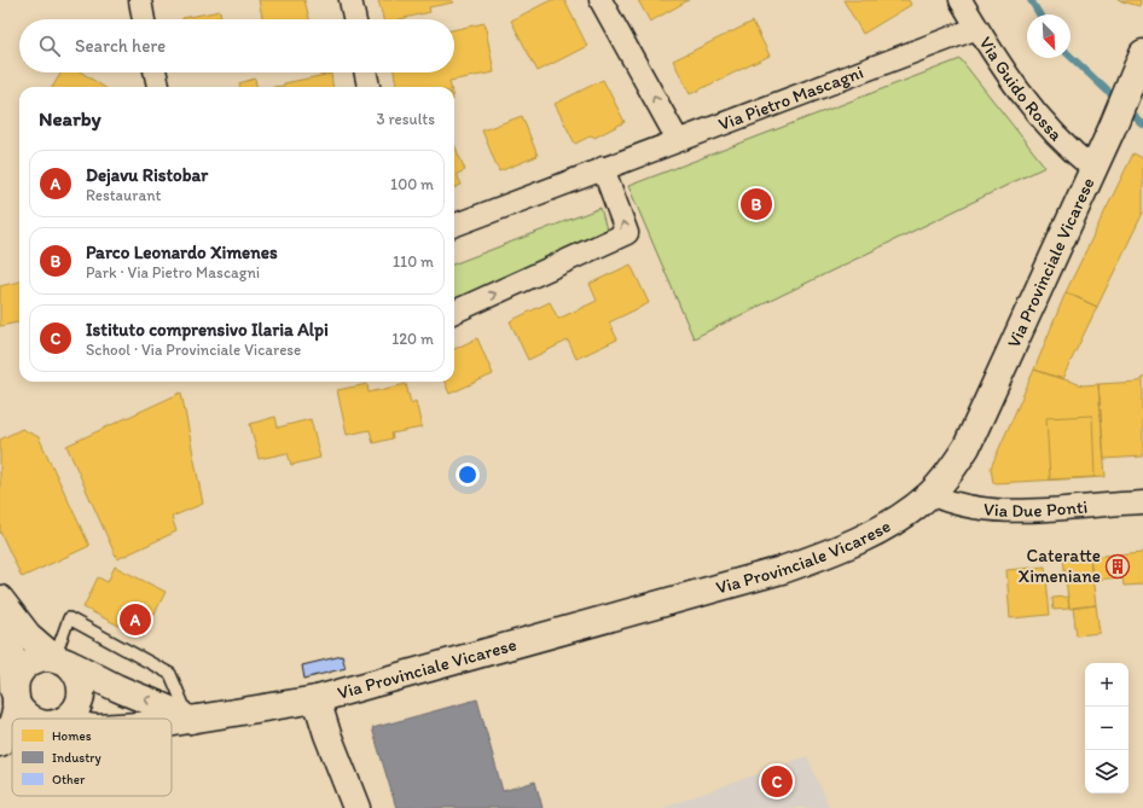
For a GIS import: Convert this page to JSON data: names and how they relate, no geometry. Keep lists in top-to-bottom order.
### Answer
{
  "streets": {
    "main road": ["Via Provinciale Vicarese"],
    "street": ["Via Guido Rossa", "Via Pietro Mascagni", "Via Due Ponti"]
  },
  "crossings": [
    ["Via Guido Rossa", "Via Pietro Mascagni"],
    ["Via Guido Rossa", "Via Provinciale Vicarese"],
    ["Via Provinciale Vicarese", "Via Due Ponti"]
  ],
  "places": {
    "building": ["Cateratte Ximeniane"]
  },
  "legend": ["Homes", "Industry", "Other"],
  "north": "bottom right",
  "page": {
    "search": "Search here",
    "heading": ["Nearby", "3 results"],
    "list": [
      {
        "mark": "A",
        "name": "Dejavu Ristobar",
        "note": "Restaurant",
        "value": "100 m"
      },
      {
        "mark": "B",
        "name": "Parco Leonardo Ximenes",
        "note": "Park · Via Pietro Mascagni",
        "value": "110 m"
      },
      {
        "mark": "C",
        "name": "Istituto comprensivo Ilaria Alpi",
        "note": "School · Via Provinciale Vicarese",
        "value": "120 m"
      }
    ],
    "pins": ["B", "A", "C"],
    "map_buttons": ["+", "−"]
  }
}
